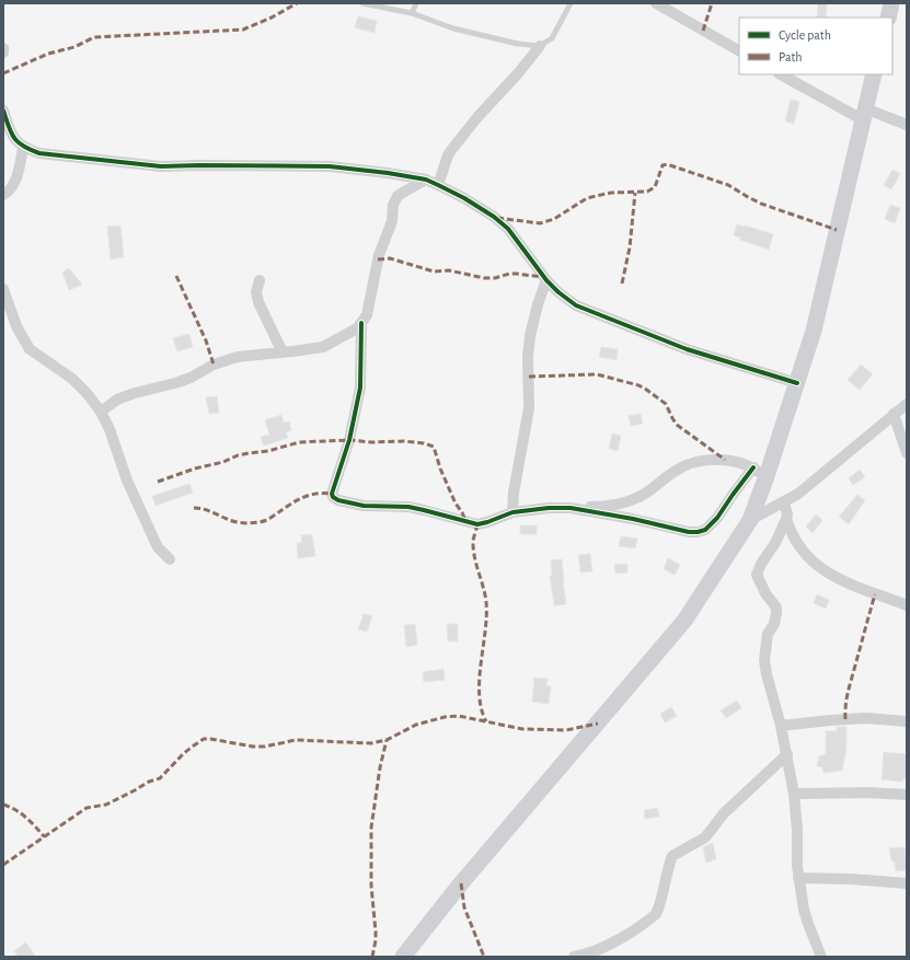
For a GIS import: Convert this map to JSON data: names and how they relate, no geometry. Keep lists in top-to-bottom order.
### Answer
{
  "legend": ["Cycle path", "Path"]
}
